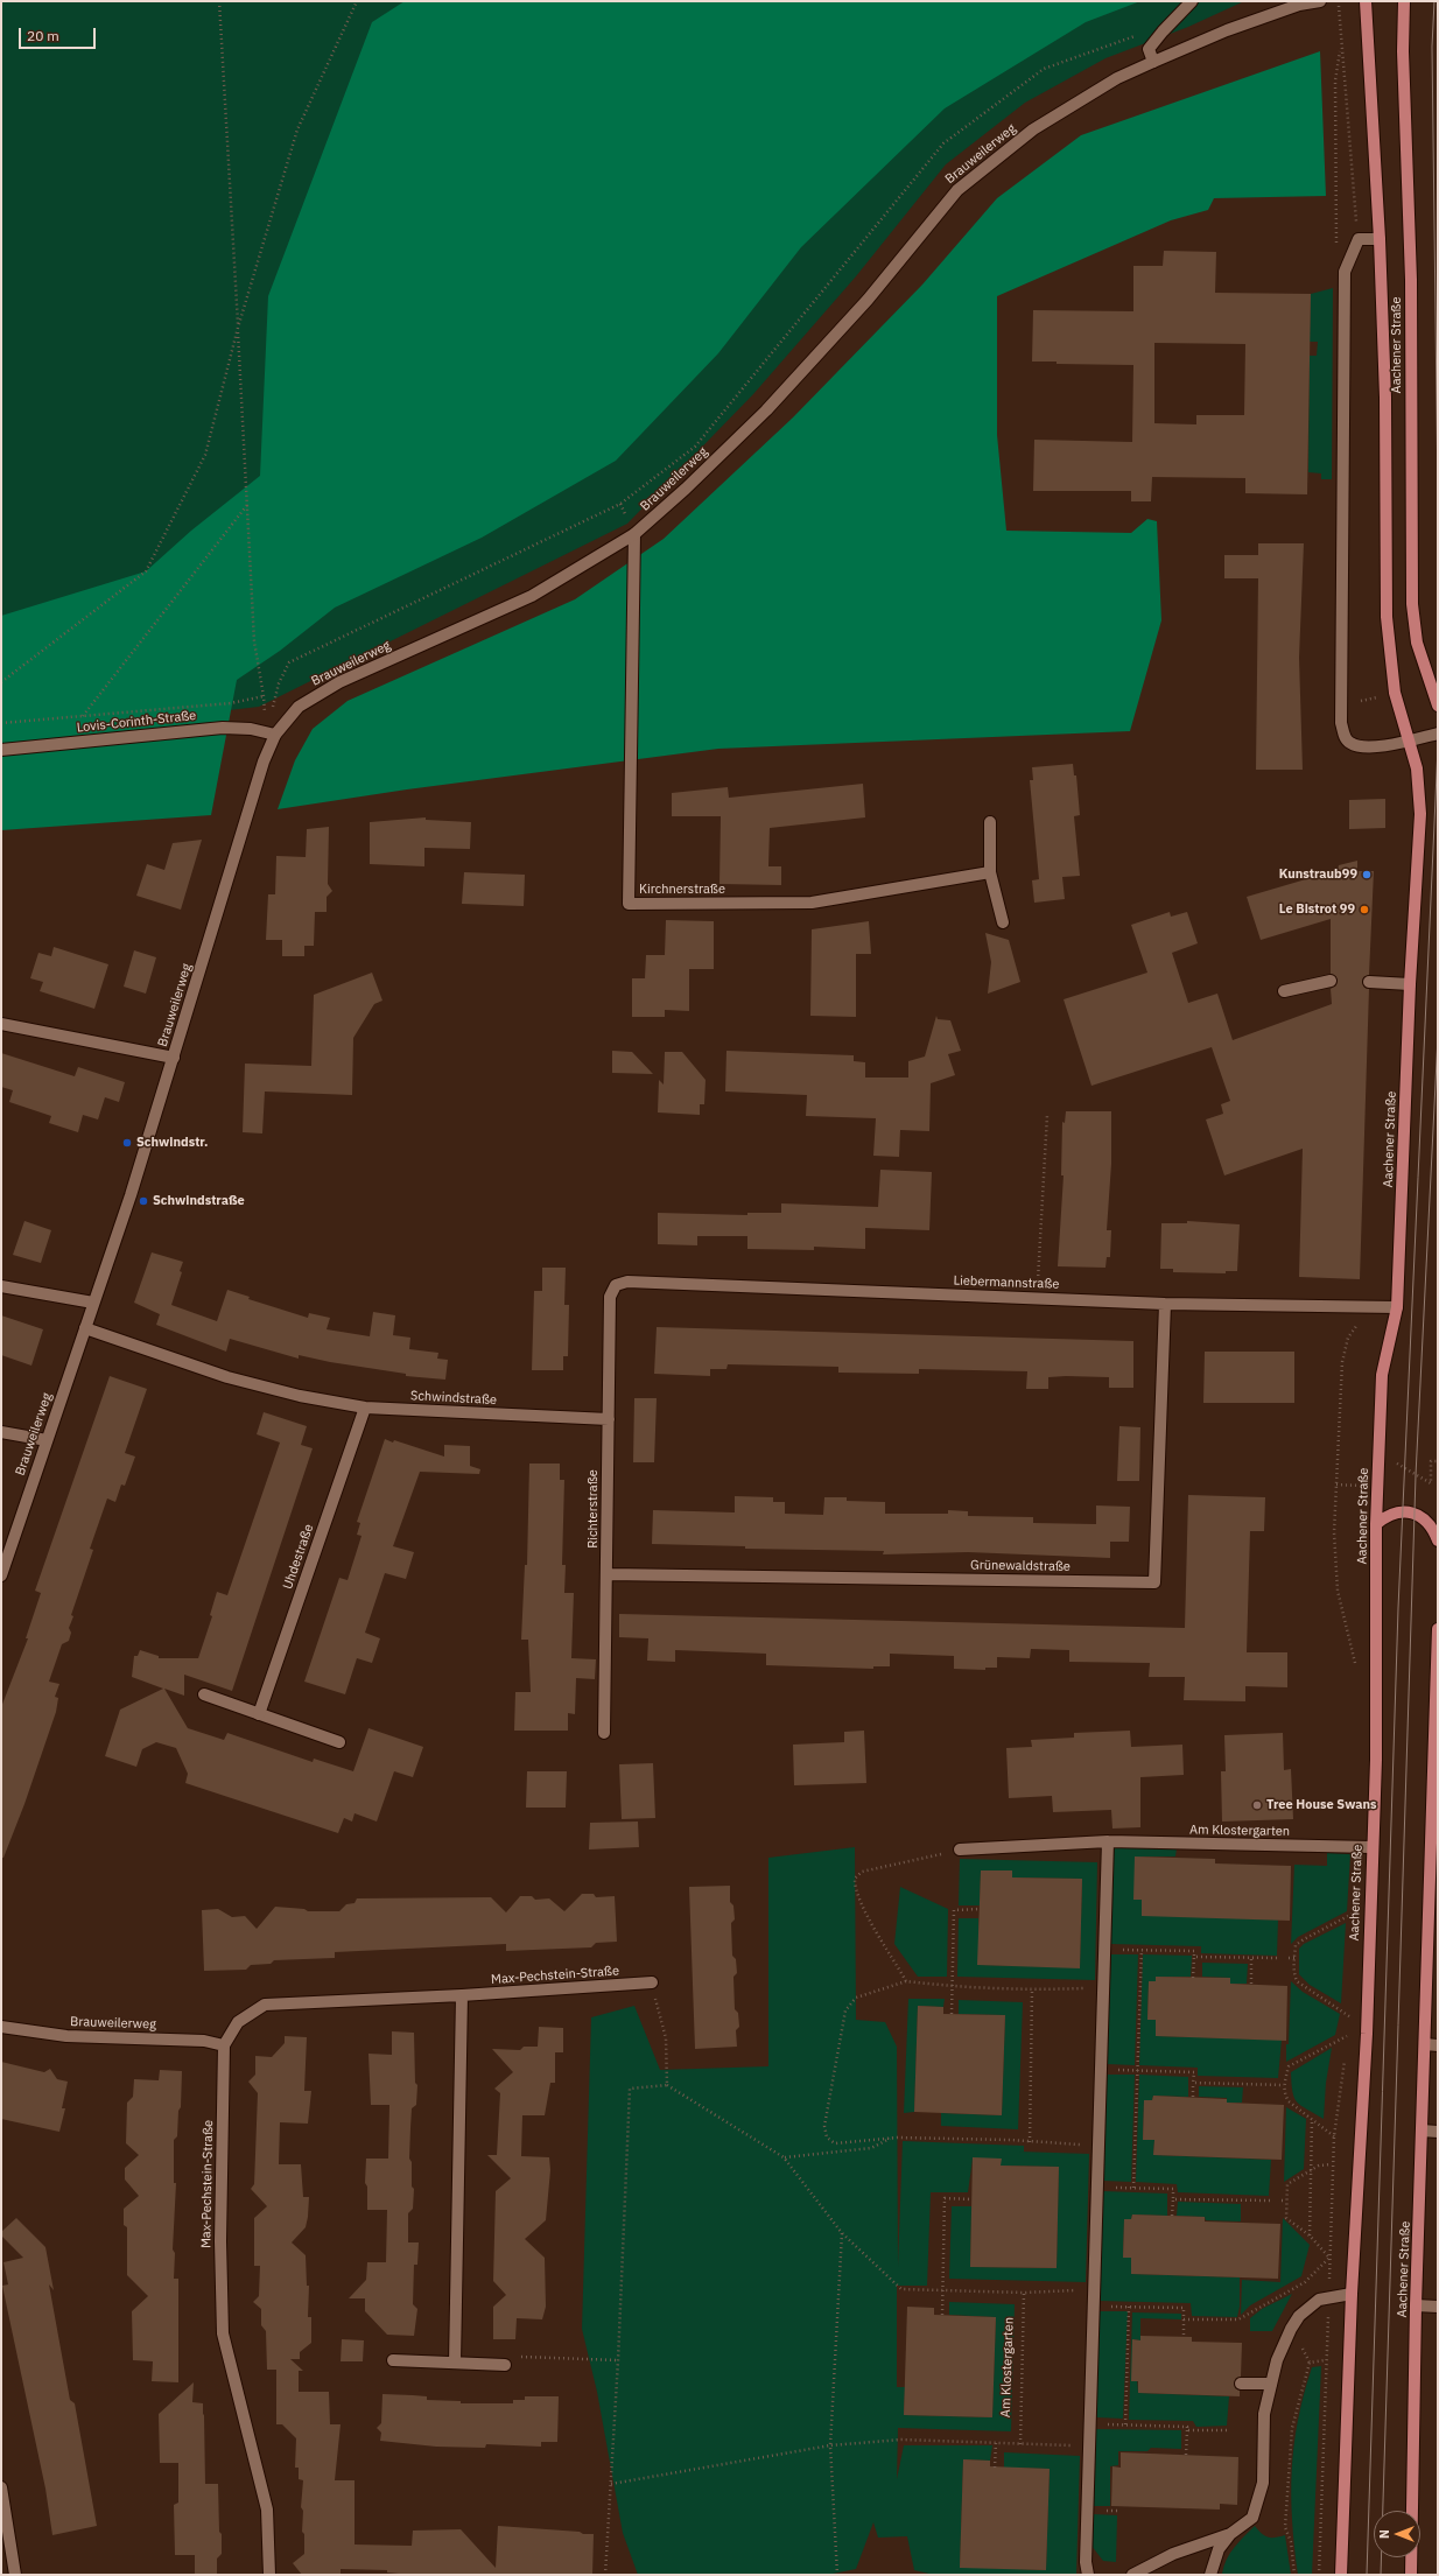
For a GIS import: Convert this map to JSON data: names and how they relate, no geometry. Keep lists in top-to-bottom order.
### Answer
{
  "streets": {
    "main road": ["Aachener Straße"],
    "street": [
      "Brauweilerweg",
      "Lovis-Corinth-Straße",
      "Kirchnerstraße",
      "Liebermannstraße",
      "Schwindstraße",
      "Richterstraße",
      "Uhdestraße",
      "Grünewaldstraße",
      "Am Klostergarten",
      "Max-Pechstein-Straße"
    ]
  },
  "crossings": [
    ["Brauweilerweg", "Lovis-Corinth-Straße"],
    ["Brauweilerweg", "Kirchnerstraße"],
    ["Brauweilerweg", "Schwindstraße"],
    ["Brauweilerweg", "Max-Pechstein-Straße"],
    ["Aachener Straße", "Liebermannstraße"],
    ["Aachener Straße", "Am Klostergarten"],
    ["Liebermannstraße", "Richterstraße"],
    ["Liebermannstraße", "Grünewaldstraße"],
    ["Schwindstraße", "Richterstraße"],
    ["Schwindstraße", "Uhdestraße"],
    ["Richterstraße", "Grünewaldstraße"]
  ],
  "places": [
    "Kunstraub99",
    "Le Bistrot 99",
    "Schwindstr.",
    "Schwindstraße",
    "Tree House Swans"
  ],
  "scale_bar": "20 m",
  "north": "left"
}
